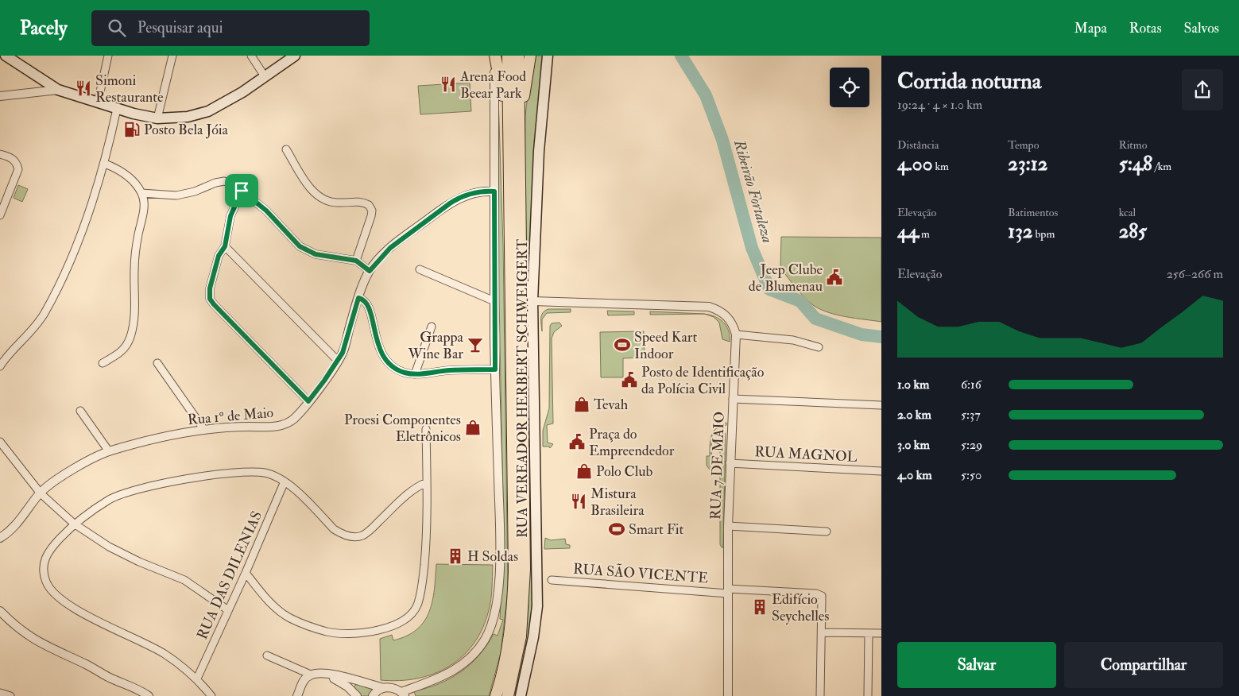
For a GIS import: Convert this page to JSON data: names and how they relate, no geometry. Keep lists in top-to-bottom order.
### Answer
{
  "streets": {
    "main road": ["RUA VEREADOR HERBERT SCHWEIGERT"],
    "street": [
      "Rua 1º de Maio",
      "RUA MAGNOL",
      "RUA 7 DE MAIO",
      "RUA SÃO VICENTE",
      "RUA DAS DILENIAS"
    ]
  },
  "crossings": [
    ["RUA VEREADOR HERBERT SCHWEIGERT", "RUA 7 DE MAIO"],
    ["RUA MAGNOL", "RUA 7 DE MAIO"],
    ["RUA 7 DE MAIO", "RUA SÃO VICENTE"]
  ],
  "water": ["Ribeirão Fortaleza"],
  "places": {
    "restaurant": ["Arena Food Beear Park", "Simoni Restaurante", "Mistura Brasileira"],
    "fuel station": ["Posto Bela Jóia"],
    "public building": ["Jeep Clube de Blumenau", "Posto de Identificação da Polícia Civil", "Praça do Empreendedor"],
    "bar": ["Grappa Wine Bar"],
    "sports": ["Speed Kart Indoor", "Smart Fit"],
    "shop": ["Tevah", "Proesi Componentes Eletrônicos", "Polo Club"],
    "building": ["H Soldas", "Edifício Seychelles"]
  },
  "page": {
    "header": "Pacely",
    "search": "Pesquisar aqui",
    "nav": ["Mapa", "Rotas", "Salvos"],
    "heading": ["Corrida noturna", "19:24 · 4 × 1.0 km"],
    "stats": [
      ["Distância", "4.00 km"],
      ["Tempo", "23:12"],
      ["Ritmo", "5:48 /km"],
      ["Elevação", "44 m"],
      ["Batimentos", "132 bpm"],
      ["kcal", "285"]
    ],
    "chart": ["Elevação", "256–266 m"],
    "list": [
      {
        "name": "1.0 km",
        "note": "6:16"
      },
      {
        "name": "2.0 km",
        "note": "5:37"
      },
      {
        "name": "3.0 km",
        "note": "5:29"
      },
      {
        "name": "4.0 km",
        "note": "5:50"
      }
    ],
    "buttons": ["Salvar", "Compartilhar"]
  }
}
